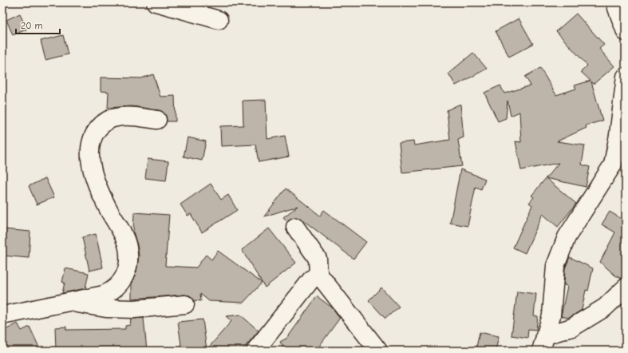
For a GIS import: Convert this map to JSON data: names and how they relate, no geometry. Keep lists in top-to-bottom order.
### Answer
{
  "scale_bar": "20 m"
}
